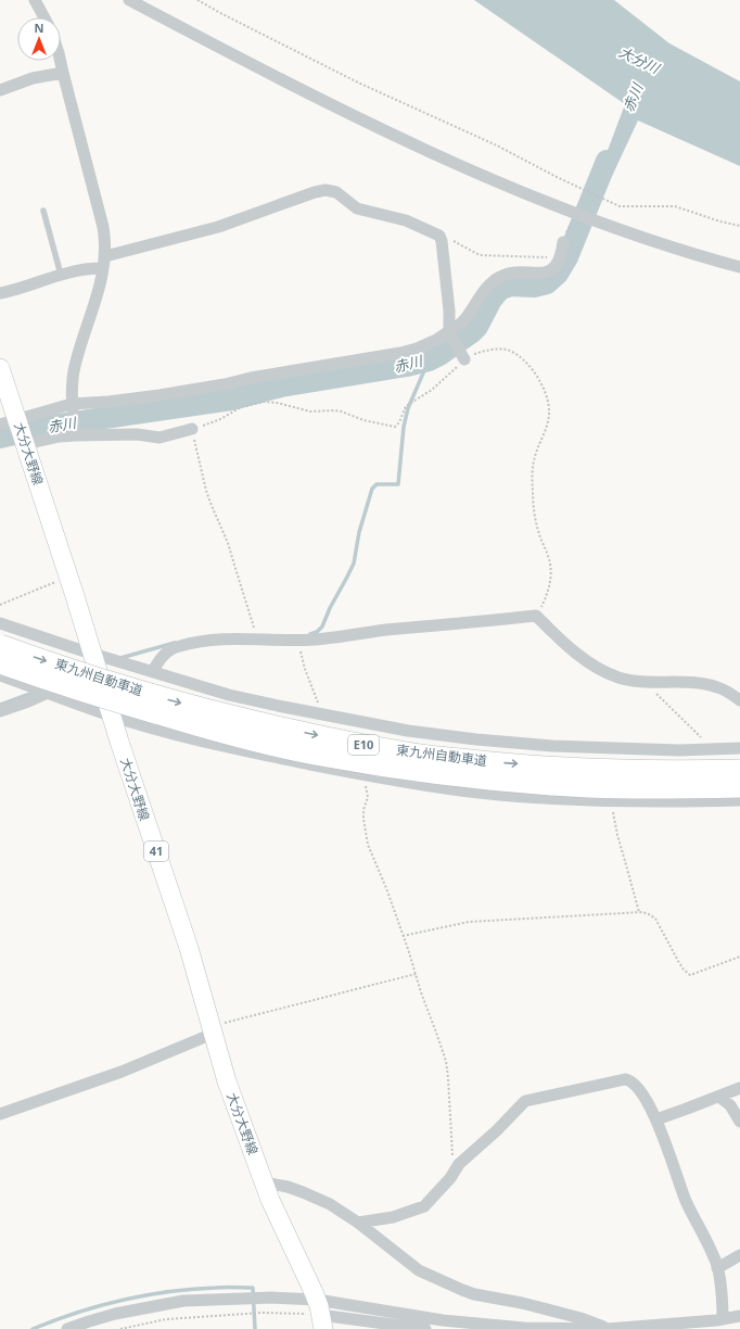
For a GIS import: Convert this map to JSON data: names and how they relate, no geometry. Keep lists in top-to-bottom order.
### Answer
{
  "streets": {
    "highway": ["東九州自動車道", "E10"],
    "main road": ["大分大野線", "41"]
  },
  "water": ["大分川", "赤川"],
  "north": "top"
}
